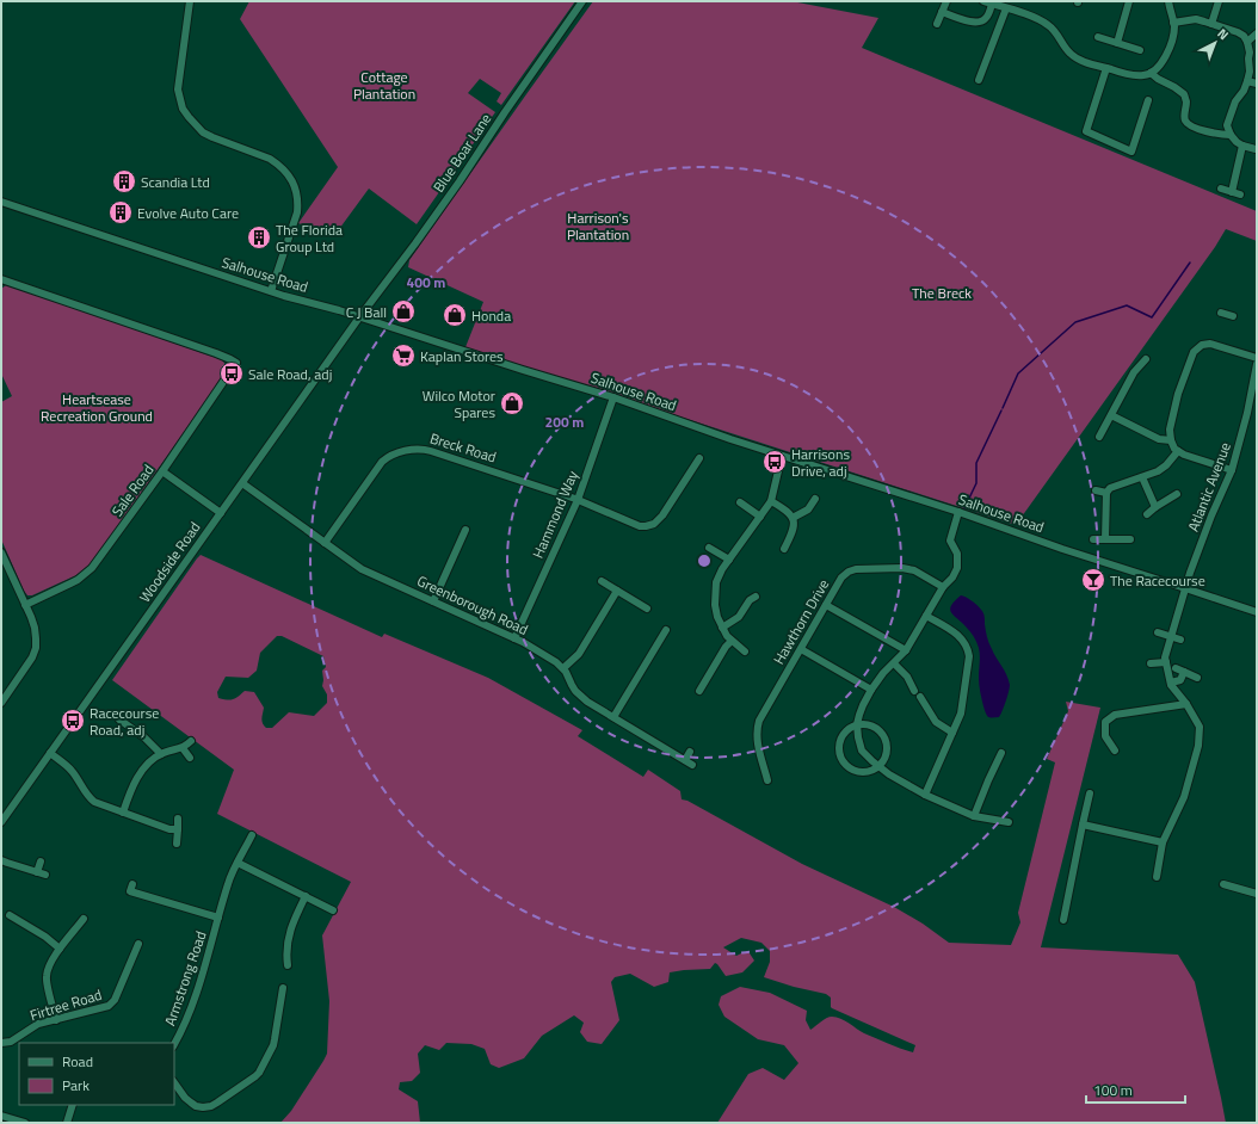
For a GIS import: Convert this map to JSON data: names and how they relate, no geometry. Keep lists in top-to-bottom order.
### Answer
{
  "streets": {
    "street": [
      "Blue Boar Lane",
      "Salhouse Road",
      "Breck Road",
      "Atlantic Avenue",
      "Sale Road",
      "Hammond Way",
      "Woodside Road",
      "Greenborough Road",
      "Hawthorn Drive",
      "Armstrong Road",
      "Firtree Road"
    ]
  },
  "crossings": [
    ["Blue Boar Lane", "Salhouse Road"],
    ["Blue Boar Lane", "Woodside Road"],
    ["Salhouse Road", "Atlantic Avenue"],
    ["Salhouse Road", "Hammond Way"],
    ["Salhouse Road", "Woodside Road"],
    ["Breck Road", "Hammond Way"],
    ["Breck Road", "Greenborough Road"],
    ["Hammond Way", "Greenborough Road"],
    ["Woodside Road", "Greenborough Road"]
  ],
  "parks": [
    "Cottage Plantation",
    "Harrison's Plantation",
    "The Breck",
    "Heartsease Recreation Ground"
  ],
  "places": {
    "building": ["Scandia Ltd", "Evolve Auto Care", "The Florida Group Ltd"],
    "shop": ["C J Ball", "Honda", "Wilco Motor Spares"],
    "supermarket": ["Kaplan Stores"],
    "bus stop": ["Sale Road, adj", "Harrisons Drive, adj", "Racecourse Road, adj"],
    "bar": ["The Racecourse"]
  },
  "legend": ["Road", "Park"],
  "scale_bar": "100 m",
  "north": "top right",
  "rings": ["400 m", "200 m"]
}
